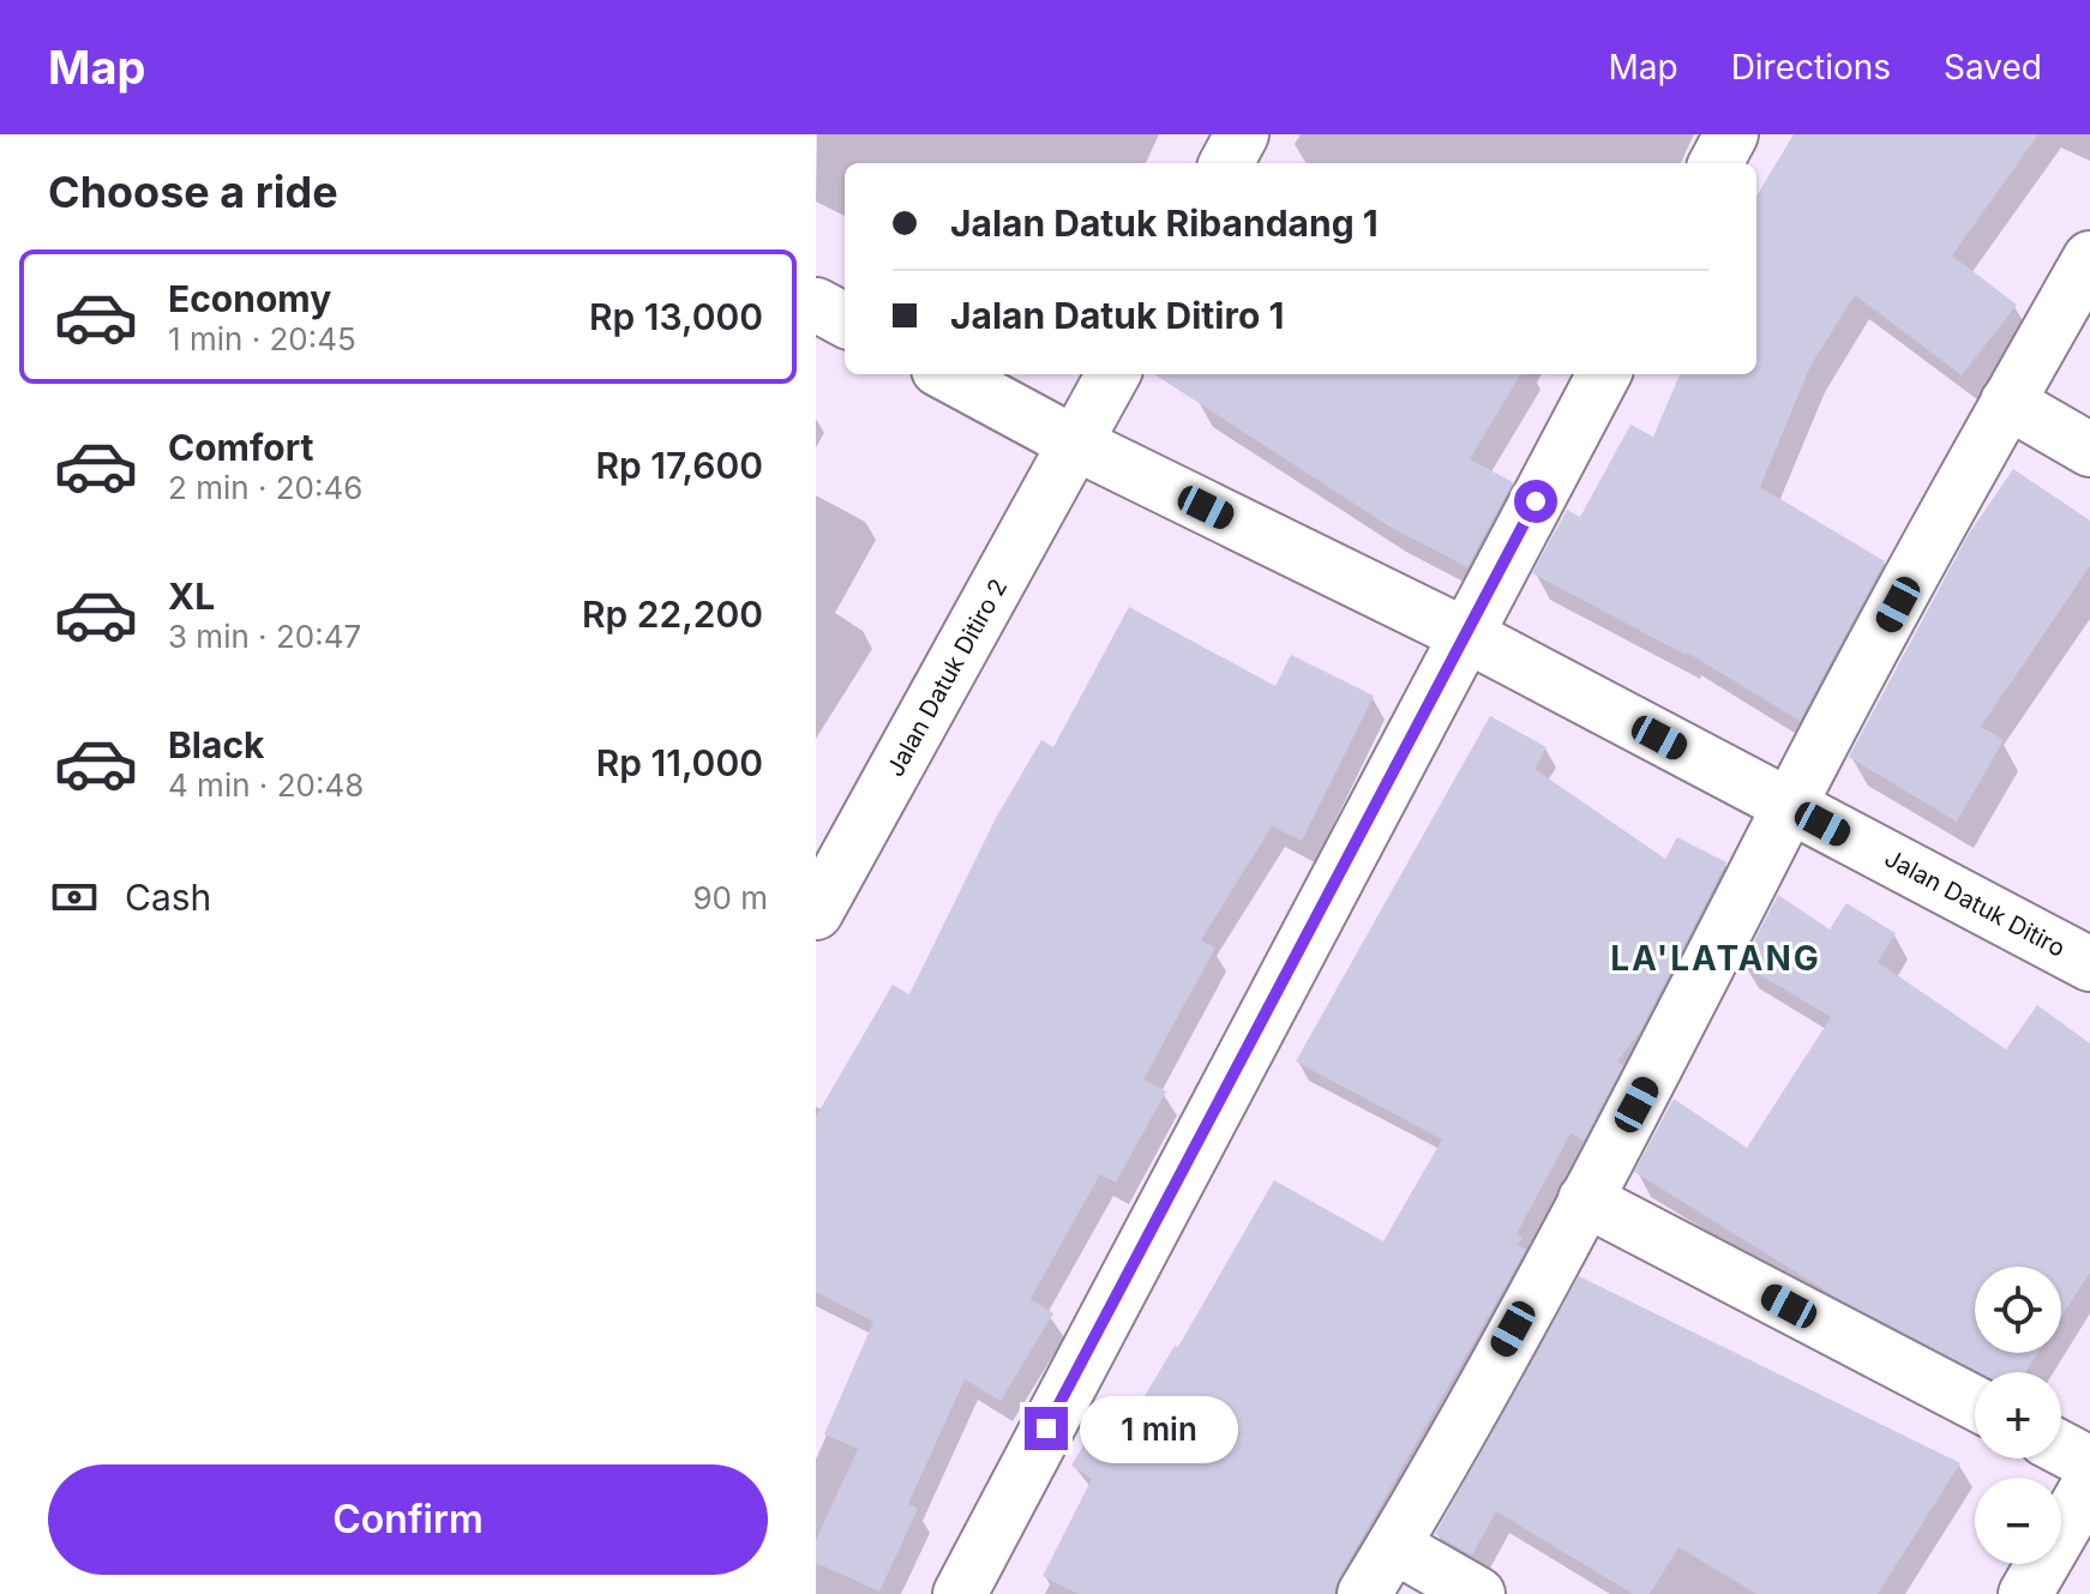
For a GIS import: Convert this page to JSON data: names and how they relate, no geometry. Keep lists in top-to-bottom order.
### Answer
{
  "streets": {
    "street": ["Jalan Datuk Ditiro 2", "Jalan Datuk Ditiro"]
  },
  "crossings": [
    ["Jalan Datuk Ditiro 2", "Jalan Datuk Ditiro"]
  ],
  "districts": ["LA'LATANG"],
  "page": {
    "header": "Map",
    "nav": ["Map", "Directions", "Saved"],
    "heading": "Choose a ride",
    "banner": ["Jalan Datuk Ribandang 1", "Jalan Datuk Ditiro 1"],
    "list": [
      {
        "name": "Economy",
        "note": "1 min · 20:45",
        "value": "Rp 13,000"
      },
      {
        "name": "Comfort",
        "note": "2 min · 20:46",
        "value": "Rp 17,600"
      },
      {
        "name": "XL",
        "note": "3 min · 20:47",
        "value": "Rp 22,200"
      },
      {
        "name": "Black",
        "note": "4 min · 20:48",
        "value": "Rp 11,000"
      }
    ],
    "pay": ["Cash", "90 m"],
    "map_buttons": ["+", "−"],
    "bubble": "1 min",
    "buttons": "Confirm"
  }
}
